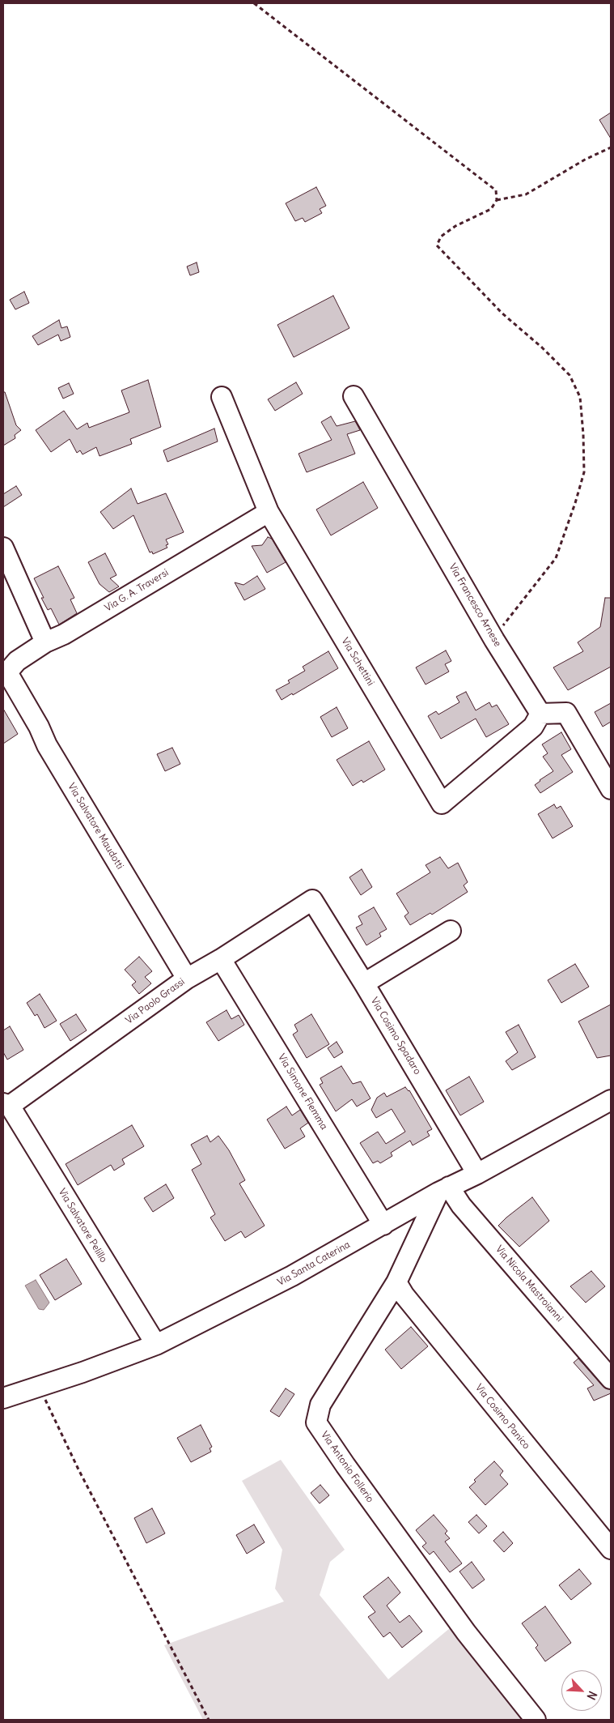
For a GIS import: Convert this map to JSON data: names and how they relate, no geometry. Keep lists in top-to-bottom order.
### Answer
{
  "streets": {
    "street": [
      "Via G. A. Traversi",
      "Via Francesco Arnese",
      "Via Schettini",
      "Via Salvatore Maudotti",
      "Via Paolo Grassi",
      "Via Cosimo Spadaro",
      "Via Simone Flemma",
      "Via Salvatore Pelillo",
      "Via Santa Caterina",
      "Via Nicola Mastroianni",
      "Via Cosimo Panico",
      "Via Antonio Follerio"
    ]
  },
  "crossings": [
    ["Via G. A. Traversi", "Via Schettini"],
    ["Via G. A. Traversi", "Via Salvatore Maudotti"],
    ["Via Francesco Arnese", "Via Schettini"],
    ["Via Salvatore Maudotti", "Via Paolo Grassi"],
    ["Via Paolo Grassi", "Via Cosimo Spadaro"],
    ["Via Paolo Grassi", "Via Simone Flemma"],
    ["Via Paolo Grassi", "Via Salvatore Pelillo"],
    ["Via Cosimo Spadaro", "Via Santa Caterina"],
    ["Via Simone Flemma", "Via Santa Caterina"],
    ["Via Salvatore Pelillo", "Via Santa Caterina"],
    ["Via Santa Caterina", "Via Nicola Mastroianni"],
    ["Via Santa Caterina", "Via Antonio Follerio"],
    ["Via Nicola Mastroianni", "Via Antonio Follerio"],
    ["Via Cosimo Panico", "Via Antonio Follerio"]
  ],
  "north": "bottom right"
}
